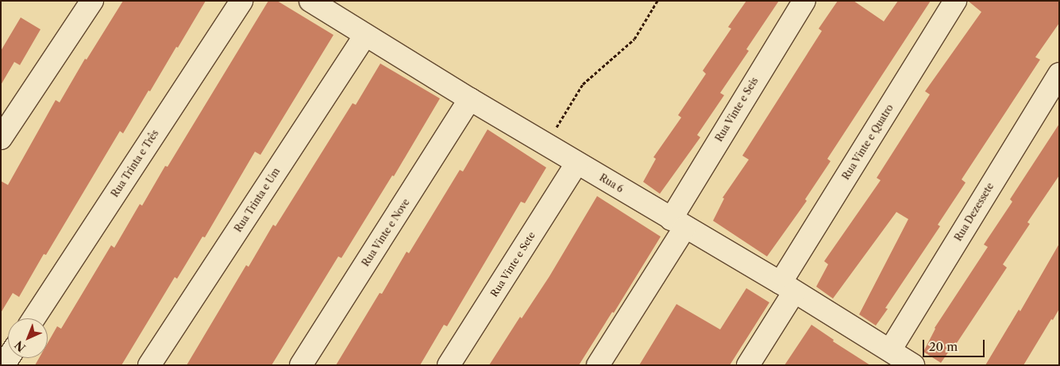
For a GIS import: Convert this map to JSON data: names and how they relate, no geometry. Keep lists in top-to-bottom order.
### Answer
{
  "streets": {
    "street": [
      "Rua Vinte e Seis",
      "Rua Vinte e Quatro",
      "Rua Trinta e Três",
      "Rua 6",
      "Rua Trinta e Um",
      "Rua Dezessete",
      "Rua Vinte e Nove",
      "Rua Vinte e Sete"
    ]
  },
  "crossings": [
    ["Rua Vinte e Seis", "Rua 6"],
    ["Rua Vinte e Quatro", "Rua 6"],
    ["Rua 6", "Rua Trinta e Um"],
    ["Rua 6", "Rua Dezessete"],
    ["Rua 6", "Rua Vinte e Nove"],
    ["Rua 6", "Rua Vinte e Sete"]
  ],
  "scale_bar": "20 m",
  "north": "bottom left"
}
